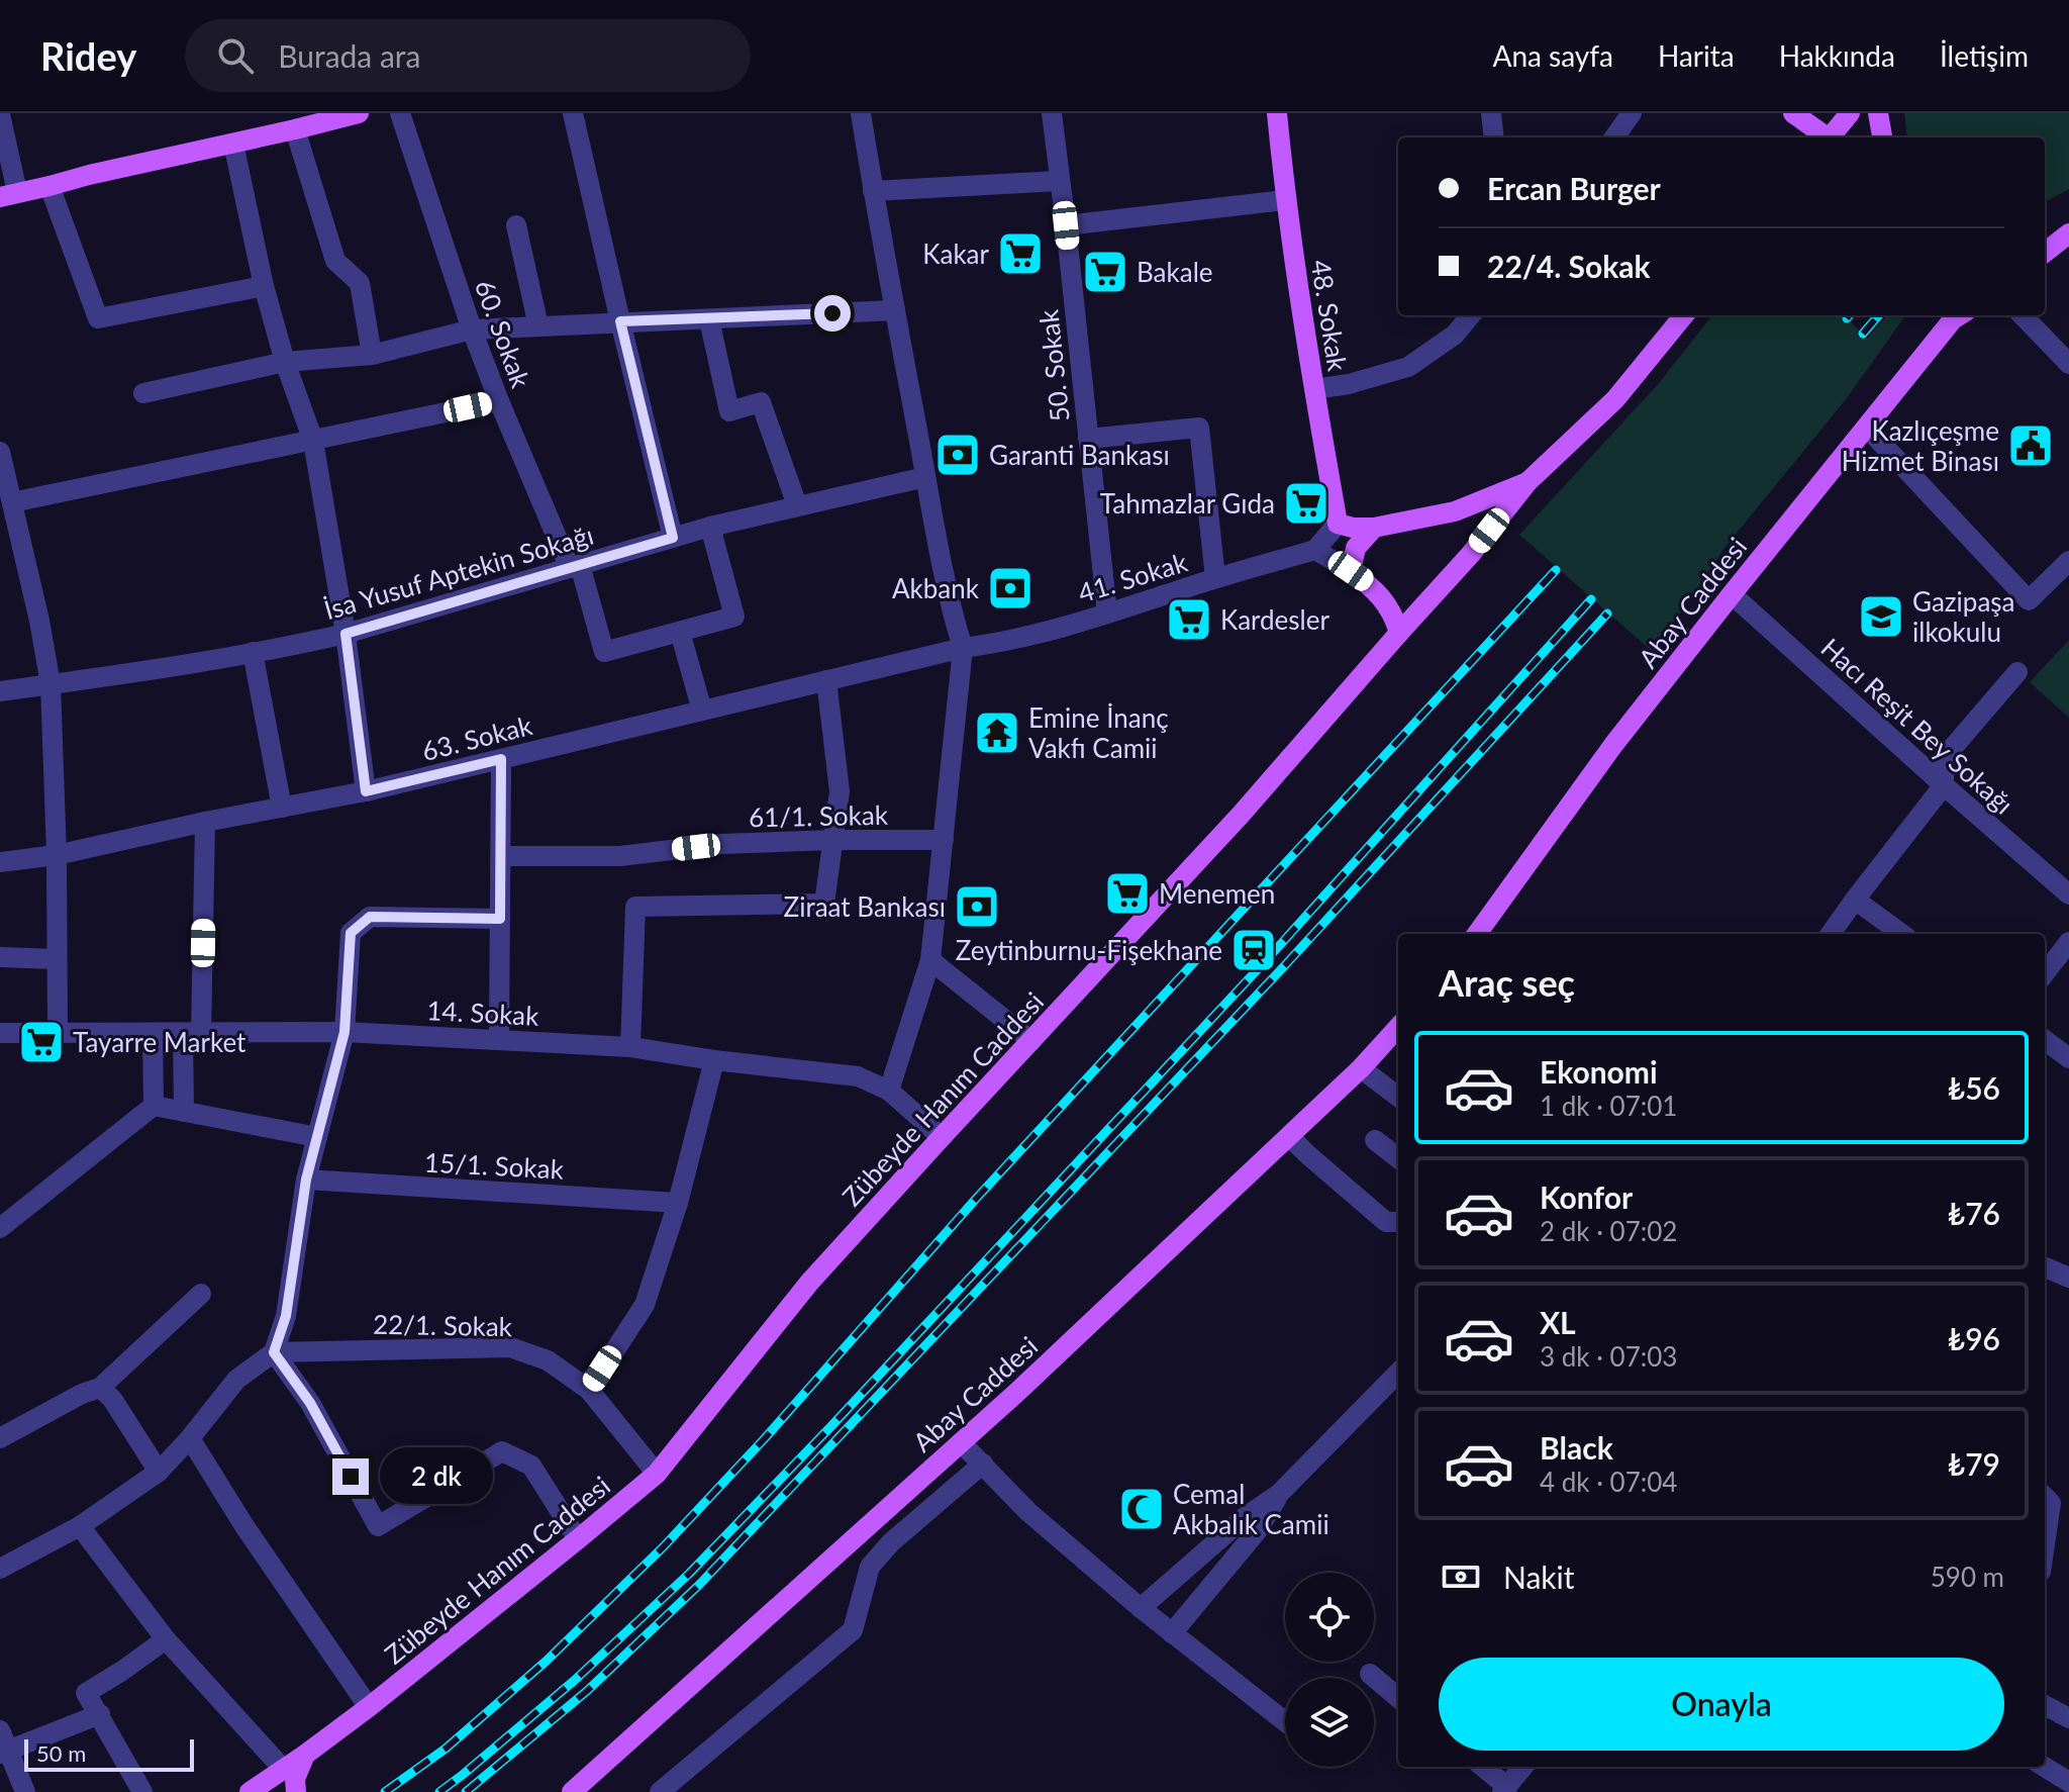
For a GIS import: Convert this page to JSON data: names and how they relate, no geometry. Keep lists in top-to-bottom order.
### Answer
{
  "streets": {
    "main road": ["48. Sokak", "Abay Caddesi", "Zübeyde Hanım Caddesi"],
    "street": [
      "60. Sokak",
      "50. Sokak",
      "İsa Yusuf Aptekin Sokağı",
      "41. Sokak",
      "Hacı Reşit Bey Sokağı",
      "63. Sokak",
      "61/1. Sokak",
      "14. Sokak",
      "15/1. Sokak",
      "22/1. Sokak"
    ]
  },
  "crossings": [
    ["60. Sokak", "İsa Yusuf Aptekin Sokağı"],
    ["50. Sokak", "41. Sokak"],
    ["41. Sokak", "63. Sokak"],
    ["Abay Caddesi", "Hacı Reşit Bey Sokağı"],
    ["14. Sokak", "Zübeyde Hanım Caddesi"],
    ["Zübeyde Hanım Caddesi", "22/1. Sokak"]
  ],
  "places": {
    "supermarket": [
      "Kakar",
      "Bakale",
      "Tahmazlar Gıda",
      "Kardesler",
      "Menemen",
      "Tayarre Market"
    ],
    "public building": ["Kazlıçeşme Hizmet Binası"],
    "bank": ["Garanti Bankası", "Akbank", "Ziraat Bankası"],
    "school or university": ["Gazipaşa ilkokulu"],
    "temple": ["Emine İnanç Vakfı Camii"],
    "station": ["Zeytinburnu-Fişekhane"],
    "mosque": ["Cemal Akbalık Camii"]
  },
  "scale_bar": "50 m",
  "page": {
    "header": "Ridey",
    "search": "Burada ara",
    "nav": [
      "Ana sayfa",
      "Harita",
      "Hakkında",
      "İletişim"
    ],
    "banner": ["Ercan Burger", "22/4. Sokak"],
    "heading": "Araç seç",
    "list": [
      {
        "name": "Ekonomi",
        "note": "1 dk · 07:01",
        "value": "₺56"
      },
      {
        "name": "Konfor",
        "note": "2 dk · 07:02",
        "value": "₺76"
      },
      {
        "name": "XL",
        "note": "3 dk · 07:03",
        "value": "₺96"
      },
      {
        "name": "Black",
        "note": "4 dk · 07:04",
        "value": "₺79"
      }
    ],
    "bubble": "2 dk",
    "pay": ["Nakit", "590 m"],
    "buttons": "Onayla",
    "scale": "50 m"
  }
}
